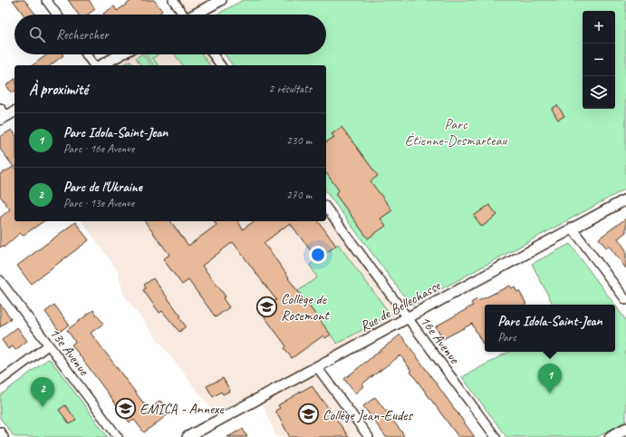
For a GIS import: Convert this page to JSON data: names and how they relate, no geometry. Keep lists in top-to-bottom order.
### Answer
{
  "streets": {
    "street": ["Rue de Bellechasse", "16e Avenue", "13e Avenue"]
  },
  "crossings": [
    ["Rue de Bellechasse", "16e Avenue"]
  ],
  "parks": ["Parc Étienne-Desmarteau"],
  "places": {
    "school or university": ["Collège de Rosemont", "EMICA - Annexe", "Collège Jean-Eudes"]
  },
  "page": {
    "map_buttons": ["+", "−"],
    "search": "Rechercher",
    "heading": ["À proximité", "2 résultats"],
    "list": [
      {
        "mark": "1",
        "name": "Parc Idola-Saint-Jean",
        "note": "Parc · 16e Avenue",
        "value": "230 m"
      },
      {
        "mark": "2",
        "name": "Parc de l'Ukraine",
        "note": "Parc · 13e Avenue",
        "value": "270 m"
      }
    ],
    "popup": ["Parc Idola-Saint-Jean", "Parc"],
    "pins": ["1", "2"]
  }
}
